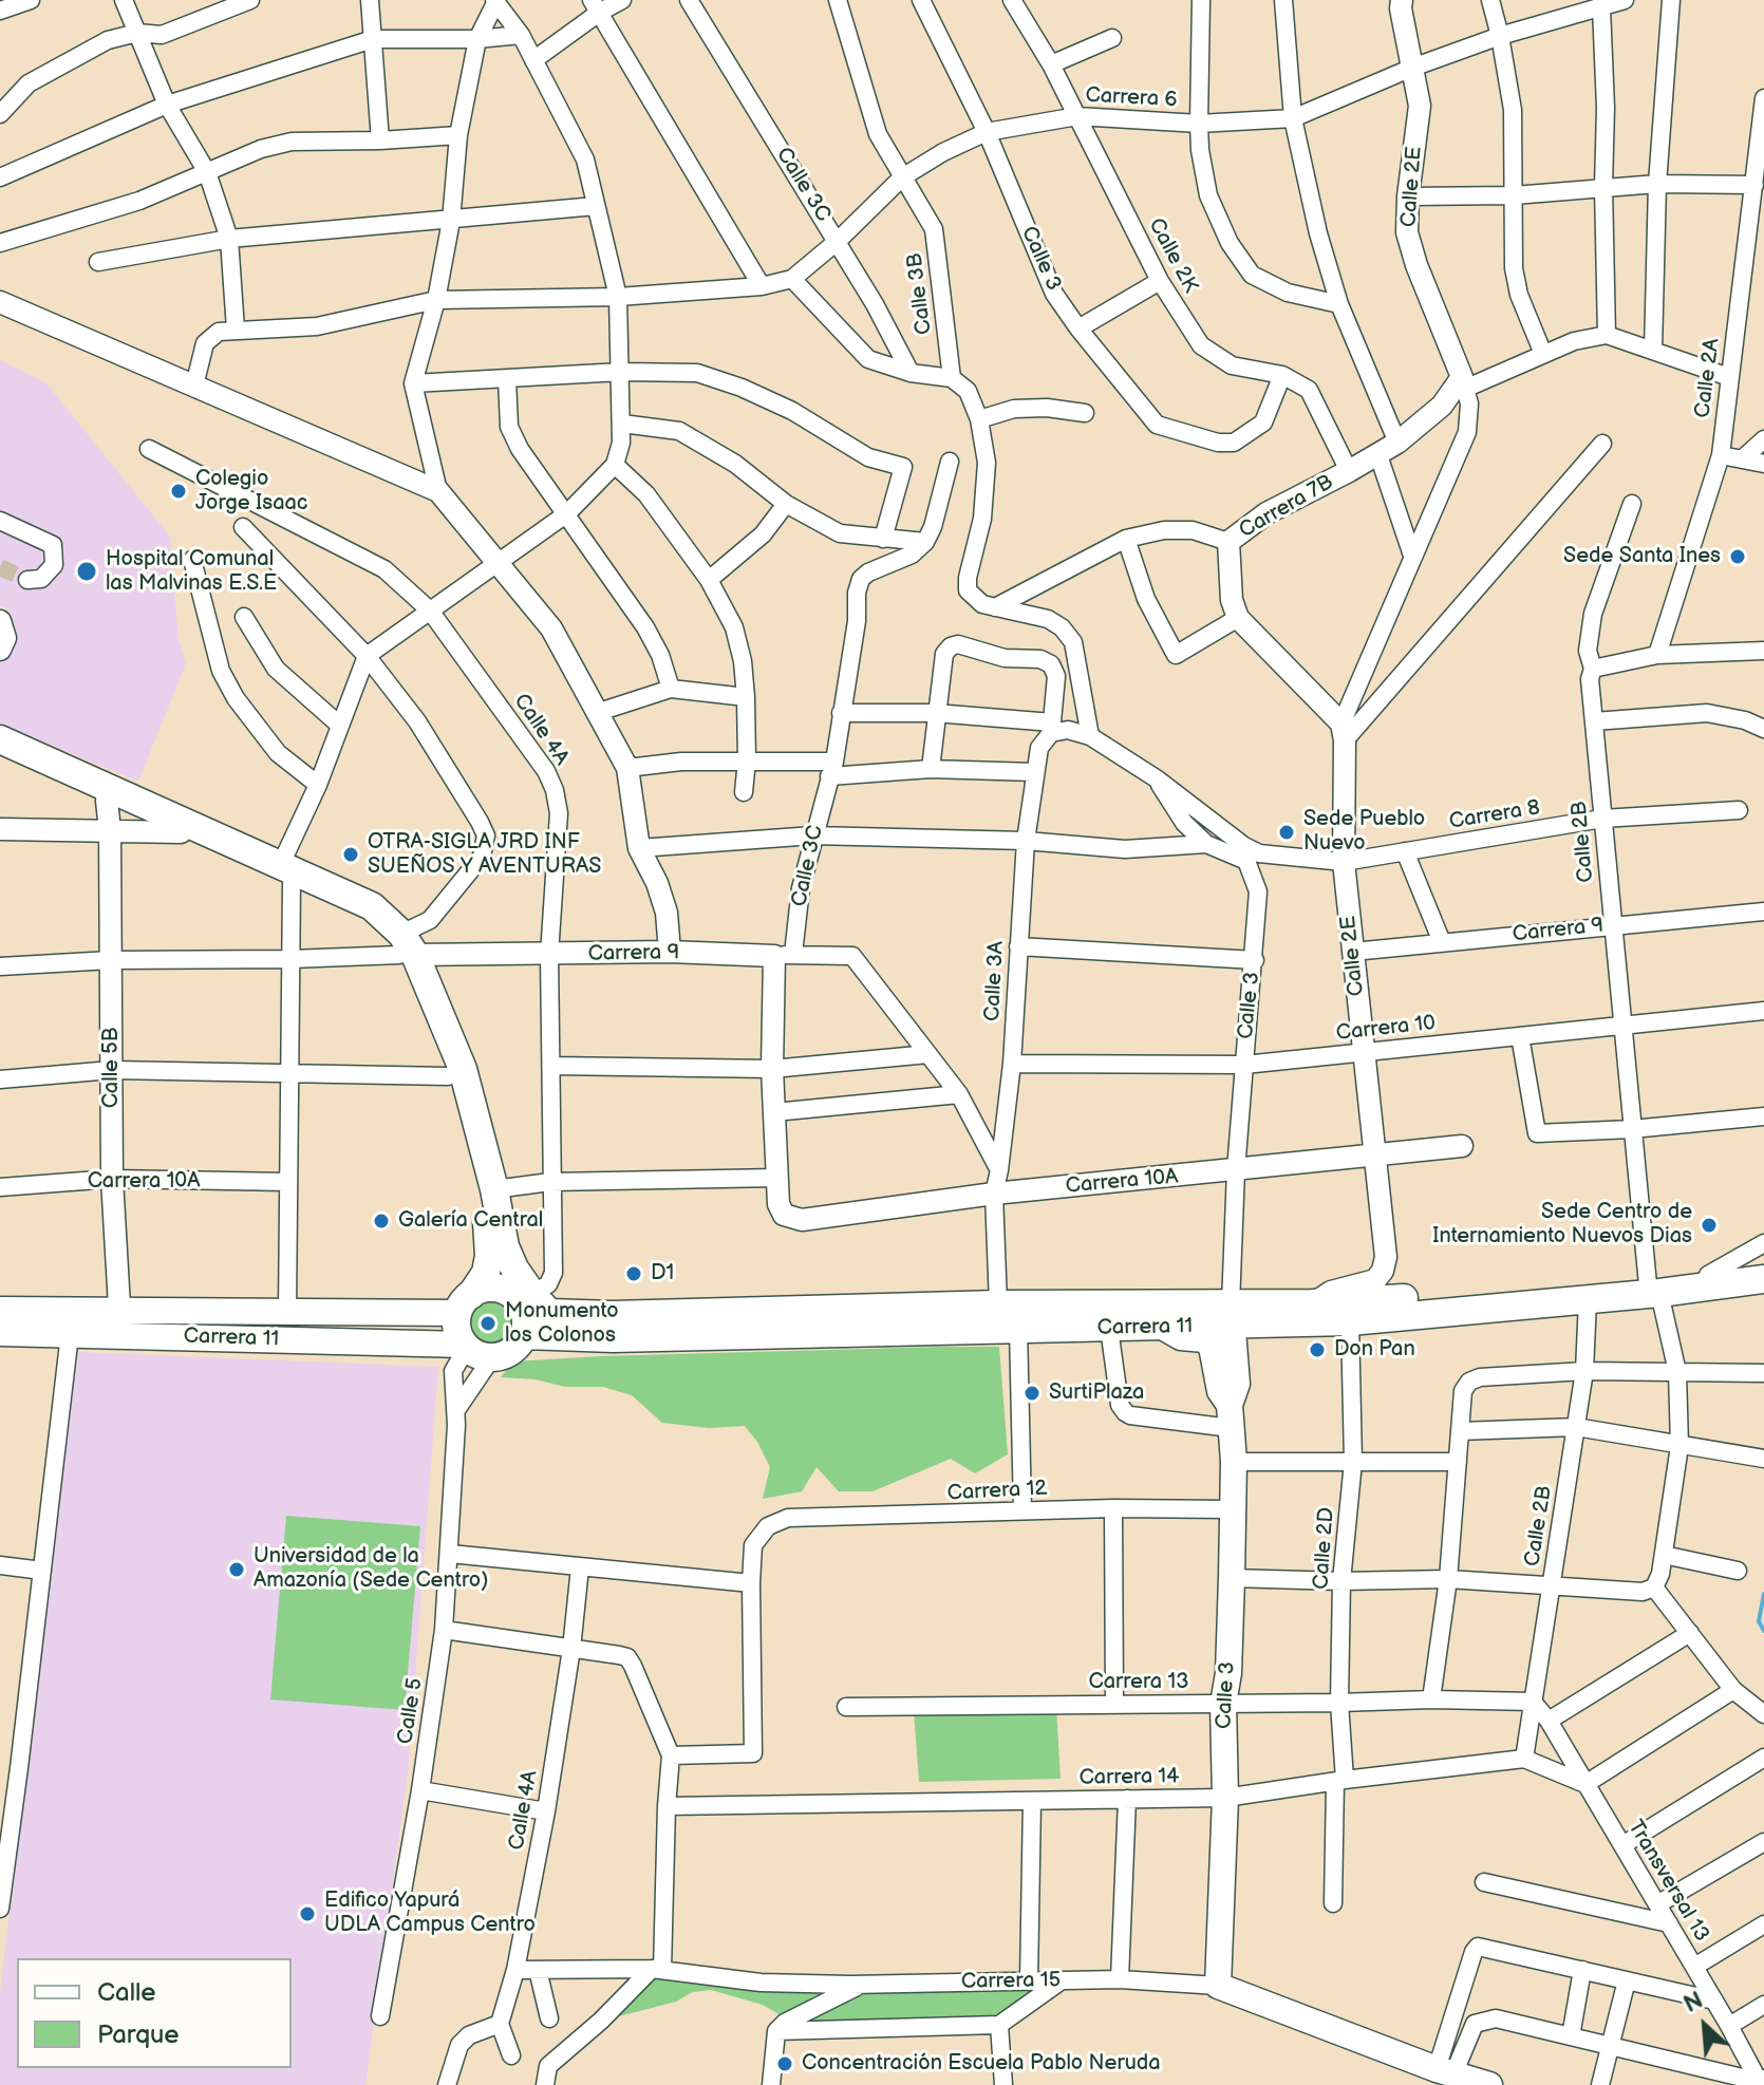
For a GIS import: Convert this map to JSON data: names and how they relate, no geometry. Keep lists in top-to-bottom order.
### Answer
{
  "streets": {
    "main road": ["Calle 3", "Carrera 11", "Carrera 15"],
    "street": [
      "Carrera 6",
      "Calle 3C",
      "Calle 2E",
      "Calle 2K",
      "Calle 3B",
      "Calle 2A",
      "Carrera 7B",
      "Calle 4A",
      "Carrera 8",
      "Calle 2B",
      "Carrera 9",
      "Calle 3A",
      "Carrera 10",
      "Calle 5B",
      "Carrera 10A",
      "Carrera 12",
      "Calle 2D",
      "Carrera 13",
      "Calle 5",
      "Carrera 14",
      "Transversal 13"
    ]
  },
  "crossings": [
    ["Carrera 6", "Calle 3C"],
    ["Carrera 6", "Calle 2E"],
    ["Carrera 6", "Calle 2K"],
    ["Carrera 6", "Calle 3"],
    ["Carrera 6", "Calle 3B"],
    ["Calle 3C", "Carrera 8"],
    ["Calle 3C", "Carrera 9"],
    ["Calle 3C", "Carrera 10A"],
    ["Calle 2E", "Carrera 7B"],
    ["Calle 2E", "Carrera 8"],
    ["Calle 2E", "Carrera 9"],
    ["Calle 2E", "Carrera 10"],
    ["Calle 2E", "Carrera 10A"],
    ["Calle 2E", "Carrera 11"],
    ["Calle 2K", "Calle 3"],
    ["Calle 2K", "Carrera 7B"],
    ["Calle 3", "Carrera 8"],
    ["Calle 3", "Carrera 10"],
    ["Calle 3", "Carrera 10A"],
    ["Calle 3", "Carrera 11"],
    ["Calle 3", "Carrera 12"],
    ["Calle 3", "Carrera 13"],
    ["Calle 3", "Carrera 14"],
    ["Calle 3", "Carrera 15"],
    ["Calle 3B", "Carrera 7B"],
    ["Calle 4A", "Carrera 9"],
    ["Calle 4A", "Carrera 11"],
    ["Calle 4A", "Calle 5"],
    ["Calle 4A", "Carrera 15"],
    ["Carrera 8", "Calle 2B"],
    ["Carrera 8", "Calle 3A"],
    ["Calle 2B", "Carrera 9"],
    ["Calle 2B", "Carrera 10"],
    ["Calle 2B", "Carrera 11"],
    ["Calle 2B", "Carrera 13"],
    ["Calle 2B", "Carrera 14"],
    ["Calle 2B", "Transversal 13"],
    ["Calle 3A", "Carrera 10"],
    ["Calle 3A", "Carrera 10A"],
    ["Calle 3A", "Carrera 11"],
    ["Calle 5B", "Carrera 10A"],
    ["Calle 5B", "Carrera 11"],
    ["Carrera 11", "Calle 2D"],
    ["Carrera 11", "Calle 5"],
    ["Calle 2D", "Carrera 13"],
    ["Calle 2D", "Carrera 14"],
    ["Carrera 13", "Transversal 13"],
    ["Carrera 14", "Transversal 13"]
  ],
  "places": [
    "Colegio Jorge Isaac",
    "Sede Santa Ines",
    "Hospital Comunal las Malvinas E.S.E",
    "Sede Pueblo Nuevo",
    "OTRA-SIGLA JRD INF SUEÑOS Y AVENTURAS",
    "Galería Central",
    "Sede Centro de Internamiento Nuevos Dias",
    "D1",
    "Monumento los Colonos",
    "Don Pan",
    "SurtiPlaza",
    "Universidad de la Amazonía (Sede Centro)",
    "Edifico Yapurá UDLA Campus Centro",
    "Concentración Escuela Pablo Neruda"
  ],
  "legend": ["Calle", "Parque"],
  "north": "top left"
}
